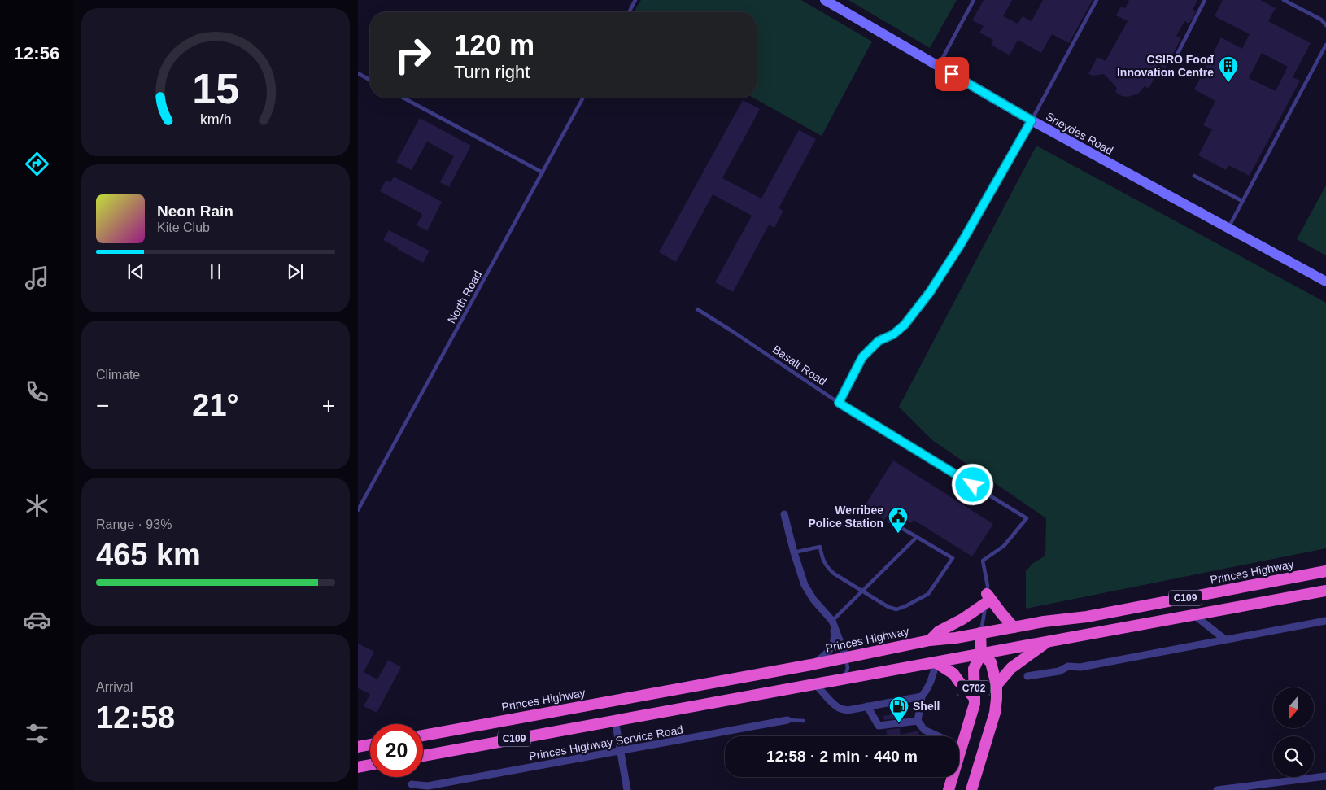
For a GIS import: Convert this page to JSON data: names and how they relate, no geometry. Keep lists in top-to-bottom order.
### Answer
{
  "streets": {
    "highway": ["Princes Highway", "C109", "C702"],
    "main road": ["Sneydes Road"],
    "street": ["Princes Highway Service Road"],
    "lane": ["North Road", "Basalt Road"]
  },
  "crossings": [
    ["Basalt Road", "Princes Highway"],
    ["Basalt Road", "C702"],
    ["Princes Highway", "C702"],
    ["C109", "C702"]
  ],
  "places": {
    "building": ["CSIRO Foođ Innovation Centre"],
    "public building": ["Werribee Police Station"],
    "fuel station": ["Shell"]
  },
  "north": "bottom",
  "page": {
    "tabs": "12:56",
    "turn": ["120 m", "Turn right"],
    "song": ["Neon Rain", "Kite Club"],
    "tile": [
      "Climate",
      ["Range · 93%", "465 km"],
      ["Arrival", "12:58"]
    ],
    "heat": ["−", "21°", "+"],
    "limit": "20",
    "trip": "12:58 · 2 min · 440 m",
    "gauge": ["15", "km/h"]
  }
}
